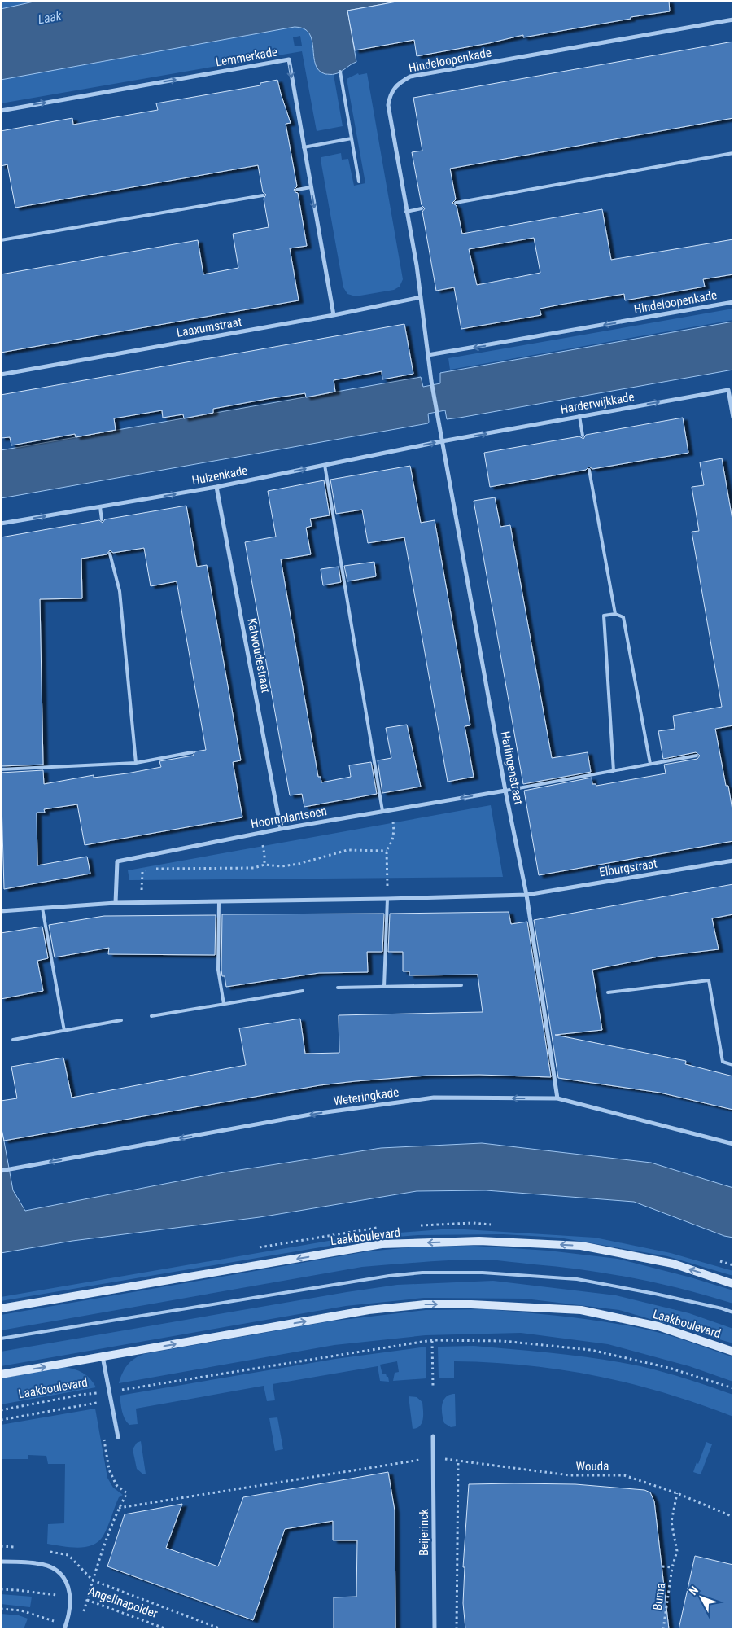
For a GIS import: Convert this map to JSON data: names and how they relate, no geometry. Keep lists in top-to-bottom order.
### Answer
{
  "streets": {
    "main road": ["Laakboulevard"],
    "street": [
      "Lemmerkade",
      "Hindeloopenkade",
      "Laaxumstraat",
      "Harderwijkkade",
      "Huizenkade",
      "Katwoudestraat",
      "Harlingenstraat",
      "Hoornplantsoen",
      "Elburgstraat",
      "Weteringkade",
      "Beijerinck",
      "Angelinapolder"
    ],
    "path": ["Wouda", "Buma"]
  },
  "crossings": [
    ["Lemmerkade", "Laaxumstraat"],
    ["Hindeloopenkade", "Laaxumstraat"],
    ["Hindeloopenkade", "Harderwijkkade"],
    ["Hindeloopenkade", "Huizenkade"],
    ["Hindeloopenkade", "Harlingenstraat"],
    ["Harderwijkkade", "Huizenkade"],
    ["Harderwijkkade", "Harlingenstraat"],
    ["Huizenkade", "Katwoudestraat"],
    ["Huizenkade", "Harlingenstraat"],
    ["Katwoudestraat", "Hoornplantsoen"],
    ["Harlingenstraat", "Hoornplantsoen"],
    ["Harlingenstraat", "Elburgstraat"],
    ["Harlingenstraat", "Weteringkade"],
    ["Wouda", "Beijerinck"],
    ["Wouda", "Buma"]
  ],
  "one_way": ["Harderwijkkade", "Huizenkade", "Weteringkade"],
  "water": ["Laak"],
  "north": "top left"
}
